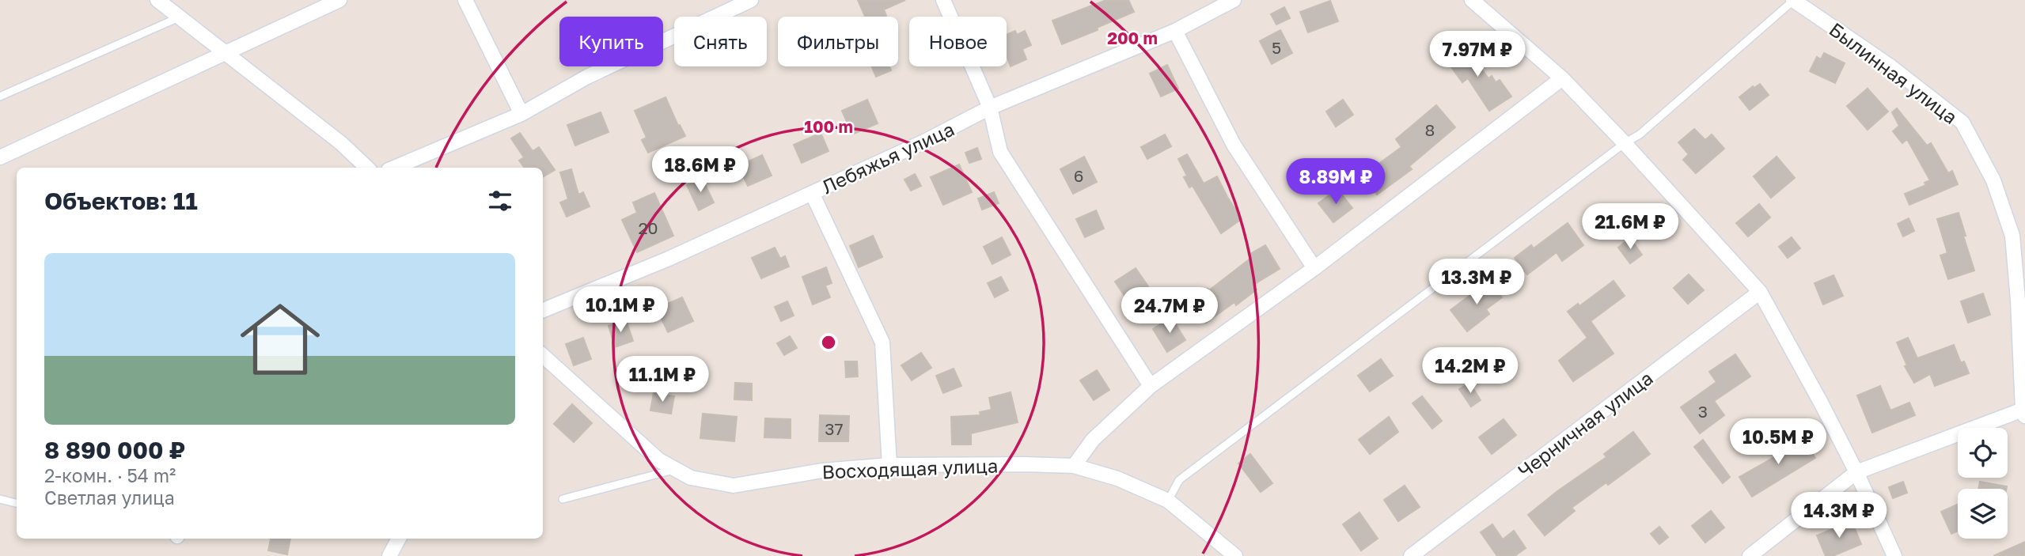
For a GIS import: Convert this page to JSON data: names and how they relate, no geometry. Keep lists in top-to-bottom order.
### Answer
{
  "streets": {
    "street": [
      "Былинная улица",
      "Лебяжья улица",
      "Черничная улица",
      "Восходящая улица"
    ]
  },
  "house_numbers": [
    "5",
    "8",
    "6",
    "20",
    "3",
    "37"
  ],
  "page": {
    "chip": [
      "Купить",
      "Снять",
      "Фильтры",
      "Новое"
    ],
    "price": [
      "7.97M ₽",
      "18.6M ₽",
      "8.89M ₽",
      "21.6M ₽",
      "13.3M ₽",
      "10.1M ₽",
      "24.7M ₽",
      "14.2M ₽",
      "11.1M ₽",
      "10.5M ₽",
      "14.3M ₽"
    ],
    "heading": "Объектов: 11",
    "list": [
      {
        "name": "8 890 000 ₽",
        "note": "2-комн. · 54 m² · Светлая улица"
      }
    ]
  },
  "rings": ["200 m", "100 m"]
}
